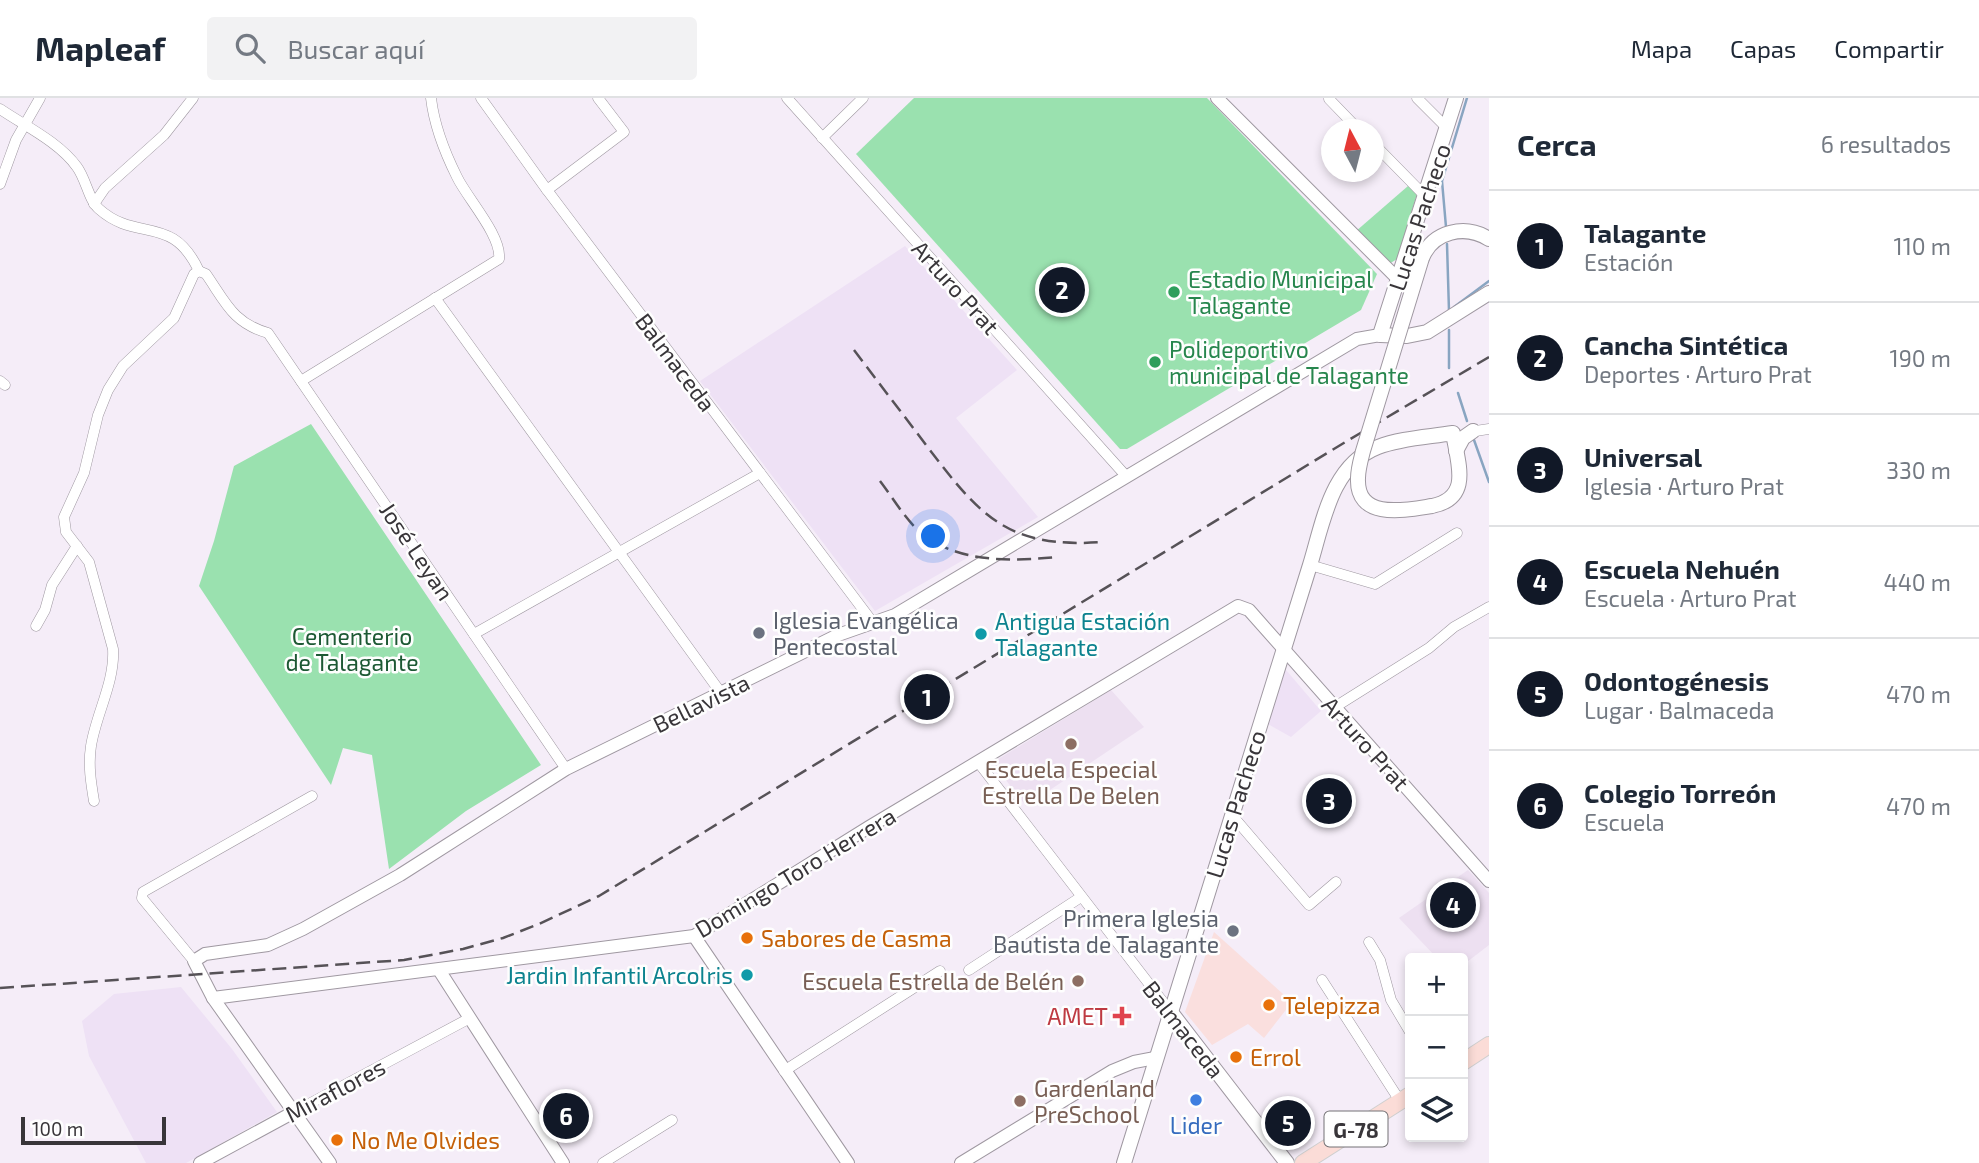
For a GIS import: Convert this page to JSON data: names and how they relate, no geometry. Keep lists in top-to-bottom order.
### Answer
{
  "streets": {
    "main road": [
      "Lucas Pacheco",
      "Balmaceda",
      "Bellavista",
      "G-78"
    ],
    "street": [
      "Arturo Prat",
      "José Leyan",
      "Domingo Toro Herrera",
      "Miraflores"
    ]
  },
  "crossings": [
    ["Lucas Pacheco", "Arturo Prat"],
    ["Lucas Pacheco", "Balmaceda"],
    ["Lucas Pacheco", "Bellavista"],
    ["Arturo Prat", "Bellavista"],
    ["Arturo Prat", "Domingo Toro Herrera"],
    ["Balmaceda", "Bellavista"],
    ["Balmaceda", "Domingo Toro Herrera"],
    ["José Leyan", "Bellavista"]
  ],
  "parks": ["Cementerio de Talagante"],
  "places": {
    "other": [
      "Estadio Municipal Talagante",
      "Polideportivo municipal de Talagante",
      "Iglesia Evangélica Pentecostal",
      "Antigua Estación Talagante",
      "Escuela Especial Estrella De Belen",
      "Primera Iglesia Bautista de Talagante",
      "Sabores de Casma",
      "Jardin Infantil Arcolris",
      "Escuela Estrella de Belén",
      "Telepizza",
      "Errol",
      "Lider",
      "Gardenland PreSchool",
      "No Me Olvides"
    ],
    "health": ["AMET"]
  },
  "scale_bar": "100 m",
  "north": "top",
  "page": {
    "header": "Mapleaf",
    "search": "Buscar aquí",
    "nav": ["Mapa", "Capas", "Compartir"],
    "heading": ["Cerca", "6 resultados"],
    "list": [
      {
        "mark": "1",
        "name": "Talagante",
        "note": "Estación",
        "value": "110 m"
      },
      {
        "mark": "2",
        "name": "Cancha Sintética",
        "note": "Deportes · Arturo Prat",
        "value": "190 m"
      },
      {
        "mark": "3",
        "name": "Universal",
        "note": "Iglesia · Arturo Prat",
        "value": "330 m"
      },
      {
        "mark": "4",
        "name": "Escuela Nehuén",
        "note": "Escuela · Arturo Prat",
        "value": "440 m"
      },
      {
        "mark": "5",
        "name": "Odontogénesis",
        "note": "Lugar · Balmaceda",
        "value": "470 m"
      },
      {
        "mark": "6",
        "name": "Colegio Torreón",
        "note": "Escuela",
        "value": "470 m"
      }
    ],
    "pins": [
      "2",
      "1",
      "3",
      "4",
      "6",
      "5"
    ],
    "map_buttons": ["+", "−"],
    "scale": "100 m"
  }
}
